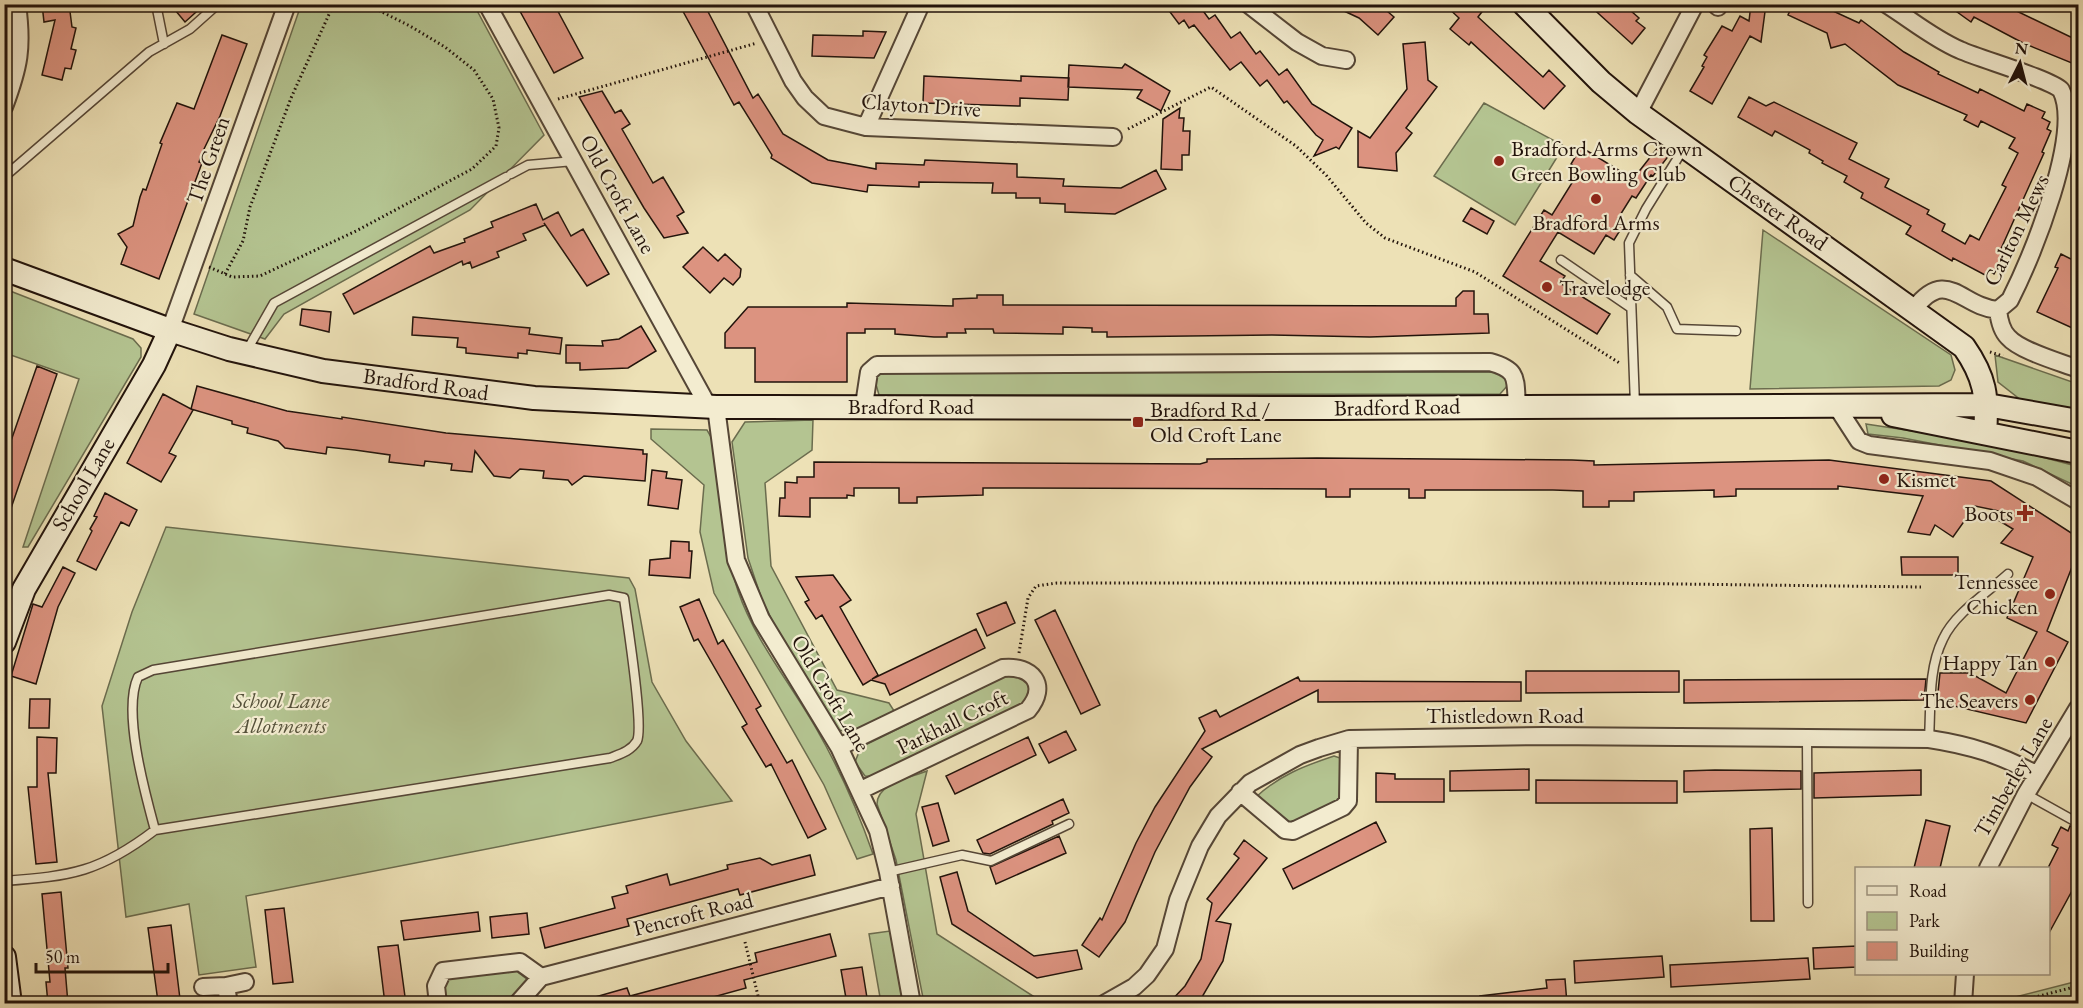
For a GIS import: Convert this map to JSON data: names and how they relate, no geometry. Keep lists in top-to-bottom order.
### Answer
{
  "streets": {
    "main road": ["Chester Road", "Bradford Road", "School Lane"],
    "street": [
      "Clayton Drive",
      "The Green",
      "Old Croft Lane",
      "Carlton Mews",
      "Thistledown Road",
      "Parkhall Croft",
      "Timberley Lane",
      "Pencroft Road"
    ]
  },
  "crossings": [
    ["The Green", "Bradford Road"],
    ["The Green", "School Lane"],
    ["Old Croft Lane", "Bradford Road"],
    ["Old Croft Lane", "Parkhall Croft"],
    ["Old Croft Lane", "Pencroft Road"],
    ["Chester Road", "Carlton Mews"],
    ["Bradford Road", "School Lane"],
    ["Thistledown Road", "Timberley Lane"]
  ],
  "parks": ["School Lane Allotments"],
  "places": {
    "other": [
      "Bradford Arms Crown Green Bowling Club",
      "Bradford Arms",
      "Travelodge",
      "Kismet",
      "Tennessee Chicken",
      "Happy Tan",
      "The Seavers"
    ],
    "transit": ["Bradford Rd / Old Croft Lane"],
    "health": ["Boots"]
  },
  "legend": ["Road", "Park", "Building"],
  "scale_bar": "50 m",
  "north": "top"
}
